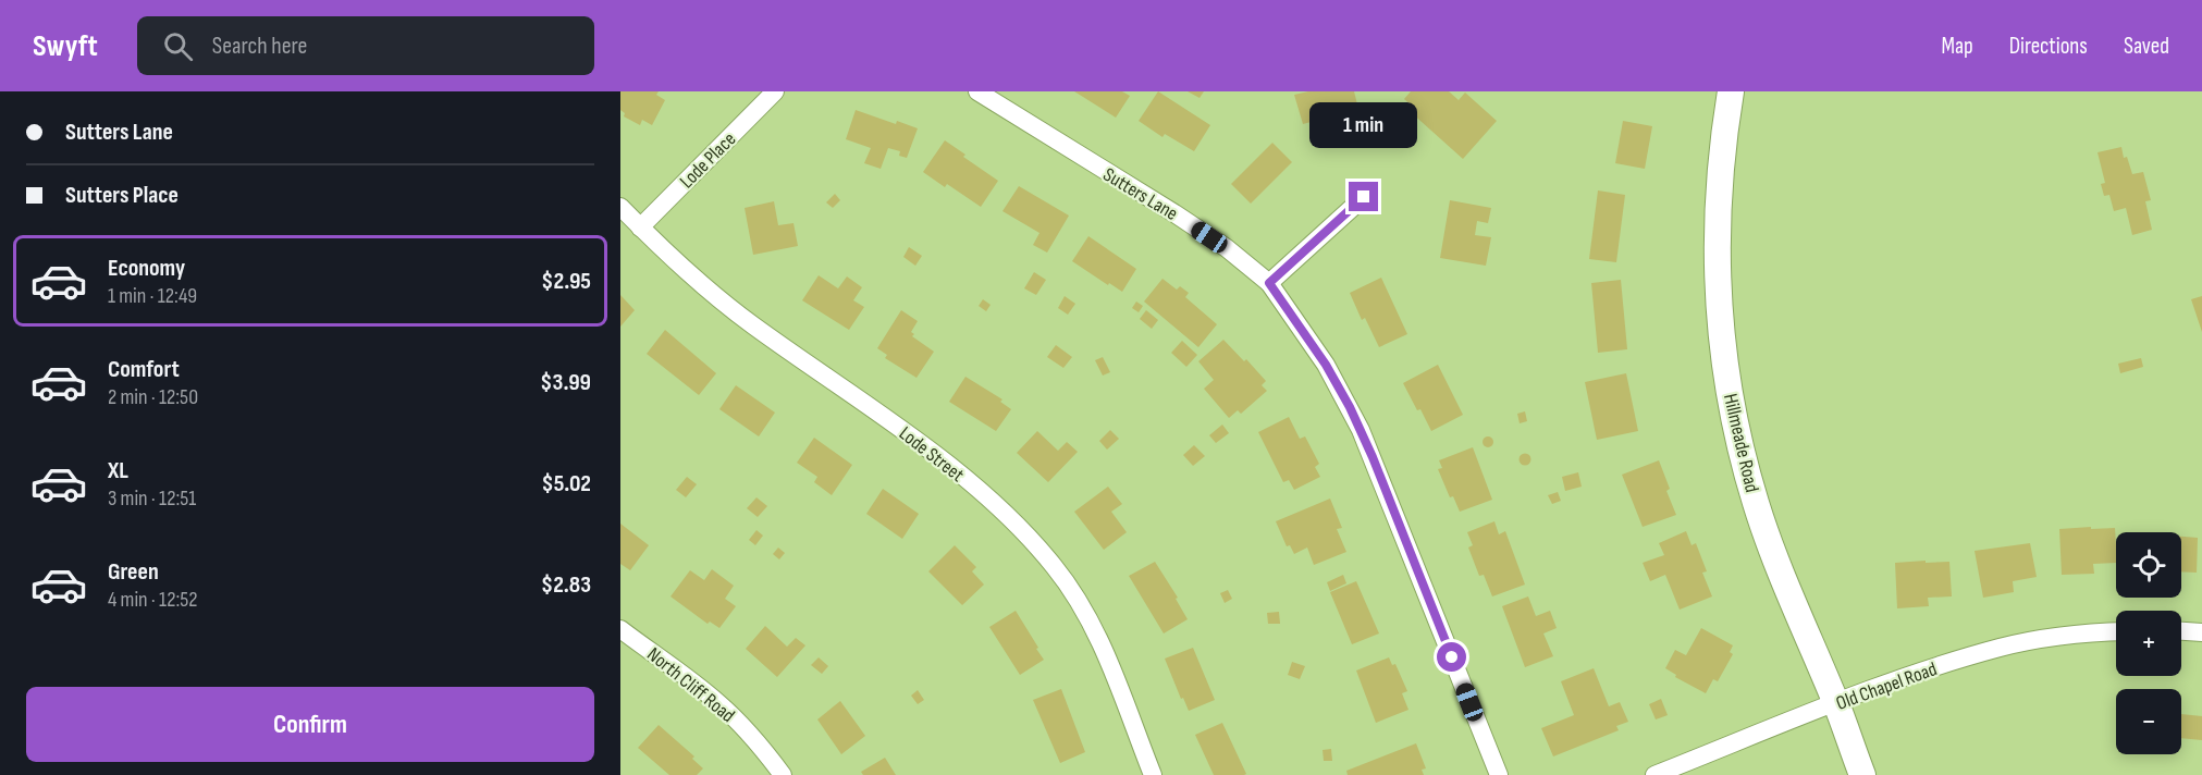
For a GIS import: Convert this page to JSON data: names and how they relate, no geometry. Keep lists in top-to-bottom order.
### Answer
{
  "streets": {
    "street": [
      "Lode Place",
      "Sutters Lane",
      "Hillmeade Road",
      "Lode Street",
      "North Cliff Road",
      "Old Chapel Road"
    ]
  },
  "crossings": [
    ["Lode Place", "Lode Street"],
    ["Hillmeade Road", "Old Chapel Road"]
  ],
  "page": {
    "header": "Swyft",
    "search": "Search here",
    "nav": ["Map", "Directions", "Saved"],
    "banner": ["Sutters Lane", "Sutters Place"],
    "bubble": "1 min",
    "list": [
      {
        "name": "Economy",
        "note": "1 min · 12:49",
        "value": "$2.95"
      },
      {
        "name": "Comfort",
        "note": "2 min · 12:50",
        "value": "$3.99"
      },
      {
        "name": "XL",
        "note": "3 min · 12:51",
        "value": "$5.02"
      },
      {
        "name": "Green",
        "note": "4 min · 12:52",
        "value": "$2.83"
      }
    ],
    "map_buttons": ["+", "−"],
    "buttons": "Confirm"
  }
}
